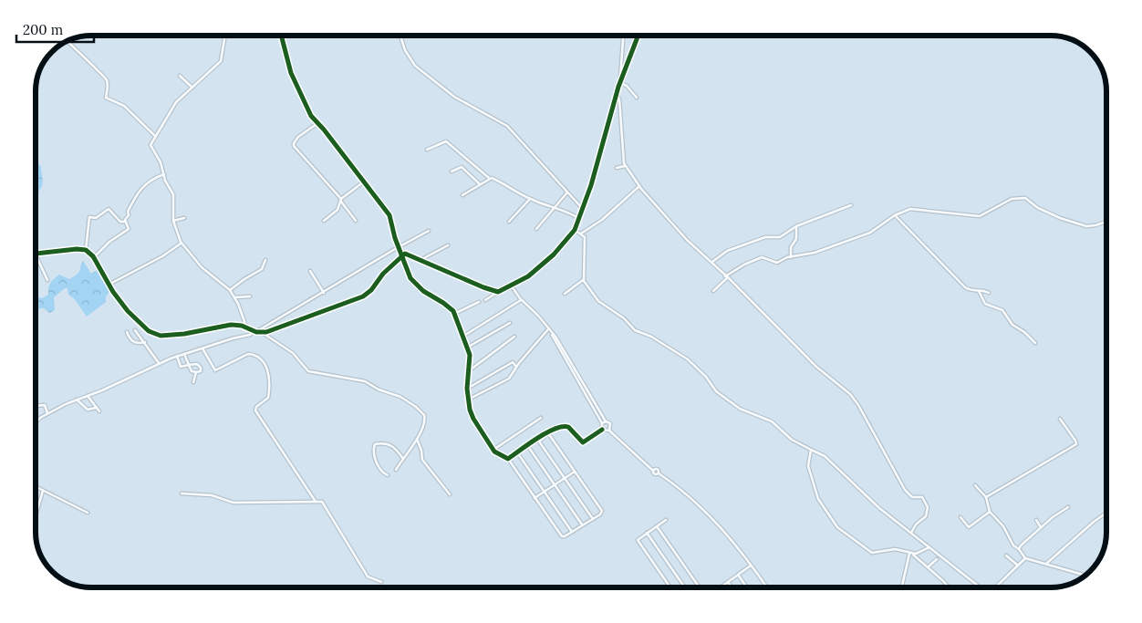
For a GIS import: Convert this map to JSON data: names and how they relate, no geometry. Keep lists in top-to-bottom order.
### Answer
{
  "scale_bar": "200 m"
}
